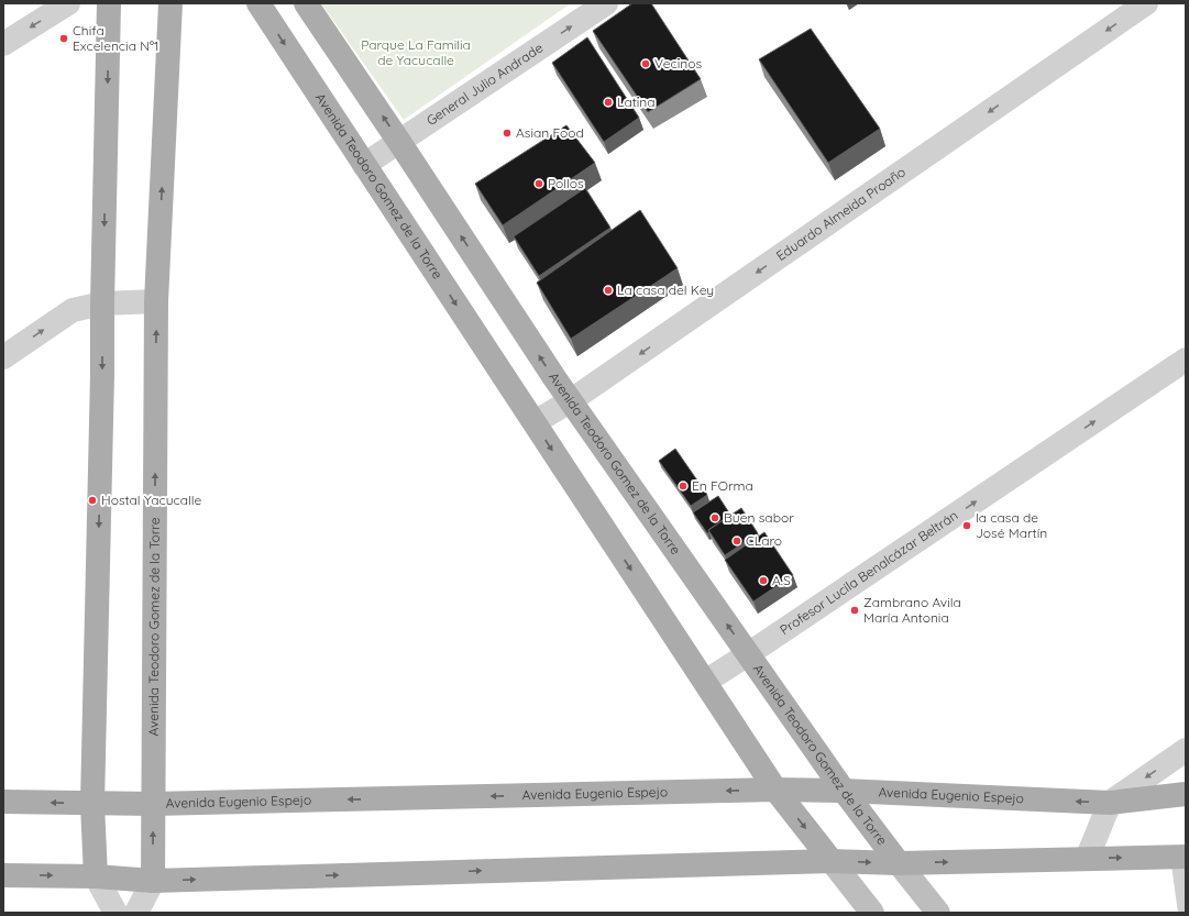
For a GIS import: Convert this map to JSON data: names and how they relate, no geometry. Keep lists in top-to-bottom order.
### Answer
{
  "streets": {
    "main road": ["Avenida Teodoro Gomez de la Torre", "Avenida Eugenio Espejo"],
    "street": ["General Julio Andrade", "Eduardo Almeida Proaño", "Profesor Lucila Benalcázar Beltrán"]
  },
  "crossings": [
    ["General Julio Andrade", "Avenida Teodoro Gomez de la Torre"],
    ["Avenida Teodoro Gomez de la Torre", "Eduardo Almeida Proaño"],
    ["Avenida Teodoro Gomez de la Torre", "Profesor Lucila Benalcázar Beltrán"],
    ["Avenida Teodoro Gomez de la Torre", "Avenida Eugenio Espejo"]
  ],
  "one_way": ["General Julio Andrade", "Eduardo Almeida Proaño", "Profesor Lucila Benalcázar Beltrán"],
  "parks": ["Parque La Familia de Yacucalle"],
  "places": [
    "Chifa Excelencia N°1",
    "Vecinos",
    "Latina",
    "Asian Food",
    "Pollos",
    "La casa del Key",
    "En FOrma",
    "Hostal Yacucalle",
    "Buen sabor",
    "la casa de José Martín",
    "CLaro",
    "A.S",
    "Zambrano Avila María Antonia"
  ]
}
